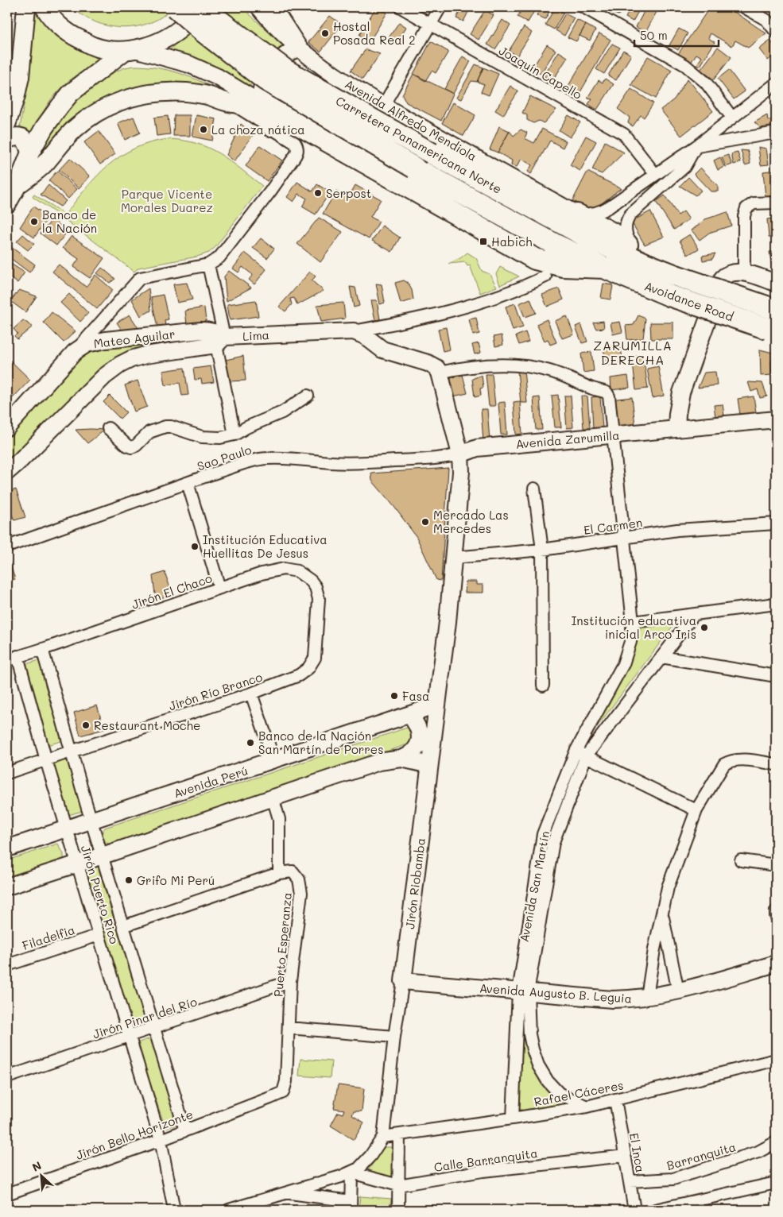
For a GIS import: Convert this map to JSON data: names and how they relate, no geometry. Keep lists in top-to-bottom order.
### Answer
{
  "streets": {
    "highway": ["Carretera Panamericana Norte", "Avoidance Road"],
    "main road": [
      "Avenida Alfredo Mendiola",
      "Lima",
      "Mateo Aguilar",
      "Avenida Zarumilla",
      "Avenida Perú",
      "Jirón Riobamba",
      "Avenida Augusto B. Leguia"
    ],
    "street": [
      "Joaquín Capello",
      "Sao Paulo",
      "El Carmen",
      "Jirón El Chaco",
      "Jirón Río Branco",
      "Avenida San Martín",
      "Jirón Puerto Rico",
      "Filadelfia",
      "Puerto Esperanza",
      "Jirón Pinar del Río",
      "Rafael Cáceres",
      "Jirón Bello Horizonte",
      "El Inca",
      "Barranquita",
      "Calle Barranquita"
    ]
  },
  "crossings": [
    ["Carretera Panamericana Norte", "Avoidance Road"],
    ["Lima", "Mateo Aguilar"],
    ["Avenida Zarumilla", "Sao Paulo"],
    ["Avenida Zarumilla", "Jirón Riobamba"],
    ["Avenida Zarumilla", "Avenida San Martín"],
    ["Sao Paulo", "Jirón Riobamba"],
    ["El Carmen", "Jirón Riobamba"],
    ["El Carmen", "Avenida San Martín"],
    ["Jirón El Chaco", "Jirón Río Branco"],
    ["Jirón El Chaco", "Jirón Puerto Rico"],
    ["Jirón Río Branco", "Jirón Puerto Rico"],
    ["Avenida Perú", "Jirón Riobamba"],
    ["Avenida Perú", "Jirón Puerto Rico"],
    ["Jirón Riobamba", "Avenida San Martín"],
    ["Jirón Riobamba", "Avenida Augusto B. Leguia"],
    ["Jirón Riobamba", "Rafael Cáceres"],
    ["Jirón Riobamba", "Calle Barranquita"],
    ["Avenida San Martín", "Avenida Augusto B. Leguia"],
    ["Avenida San Martín", "Rafael Cáceres"],
    ["Jirón Puerto Rico", "Filadelfia"],
    ["Jirón Puerto Rico", "Puerto Esperanza"],
    ["Jirón Puerto Rico", "Jirón Pinar del Río"],
    ["Jirón Puerto Rico", "Jirón Bello Horizonte"],
    ["Puerto Esperanza", "Jirón Pinar del Río"],
    ["Puerto Esperanza", "Jirón Bello Horizonte"],
    ["Rafael Cáceres", "El Inca"],
    ["El Inca", "Barranquita"],
    ["El Inca", "Calle Barranquita"]
  ],
  "districts": ["ZARUMILLA DERECHA"],
  "parks": ["Parque Vicente Morales Duarez"],
  "places": {
    "other": [
      "Hostal Posada Real 2",
      "La choza nática",
      "Serpost",
      "Banco de la Nación",
      "Mercado Las Mercedes",
      "Institución Educativa Huellitas De Jesus",
      "Institución educativa inicial Arco Iris",
      "Fasa",
      "Restaurant Moche",
      "Banco de la Nación San Martín de Porres",
      "Grifo Mi Perú"
    ],
    "transit": ["Habich"]
  },
  "scale_bar": "50 m",
  "north": "top left"
}
